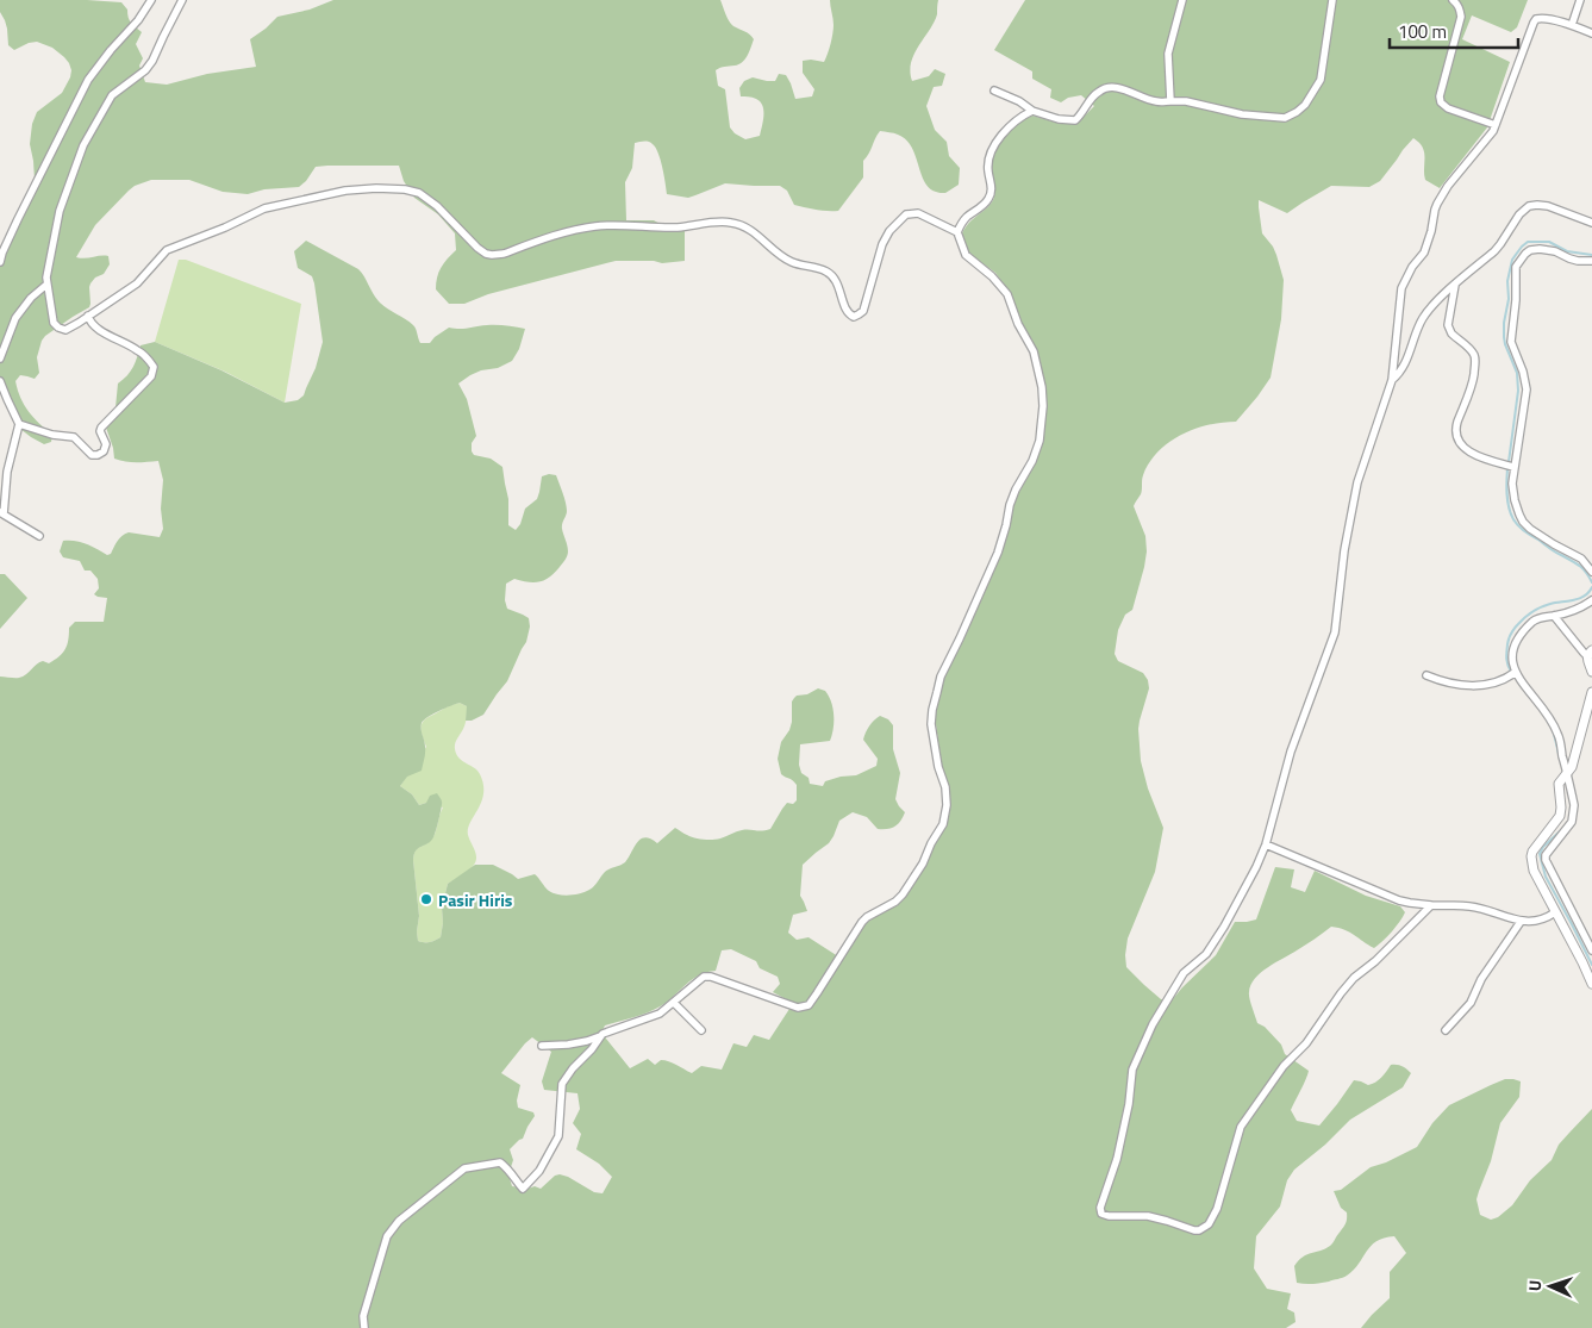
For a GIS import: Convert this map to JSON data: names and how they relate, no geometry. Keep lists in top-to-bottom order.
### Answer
{
  "places": ["Pasir Hiris"],
  "scale_bar": "100 m",
  "north": "left"
}
